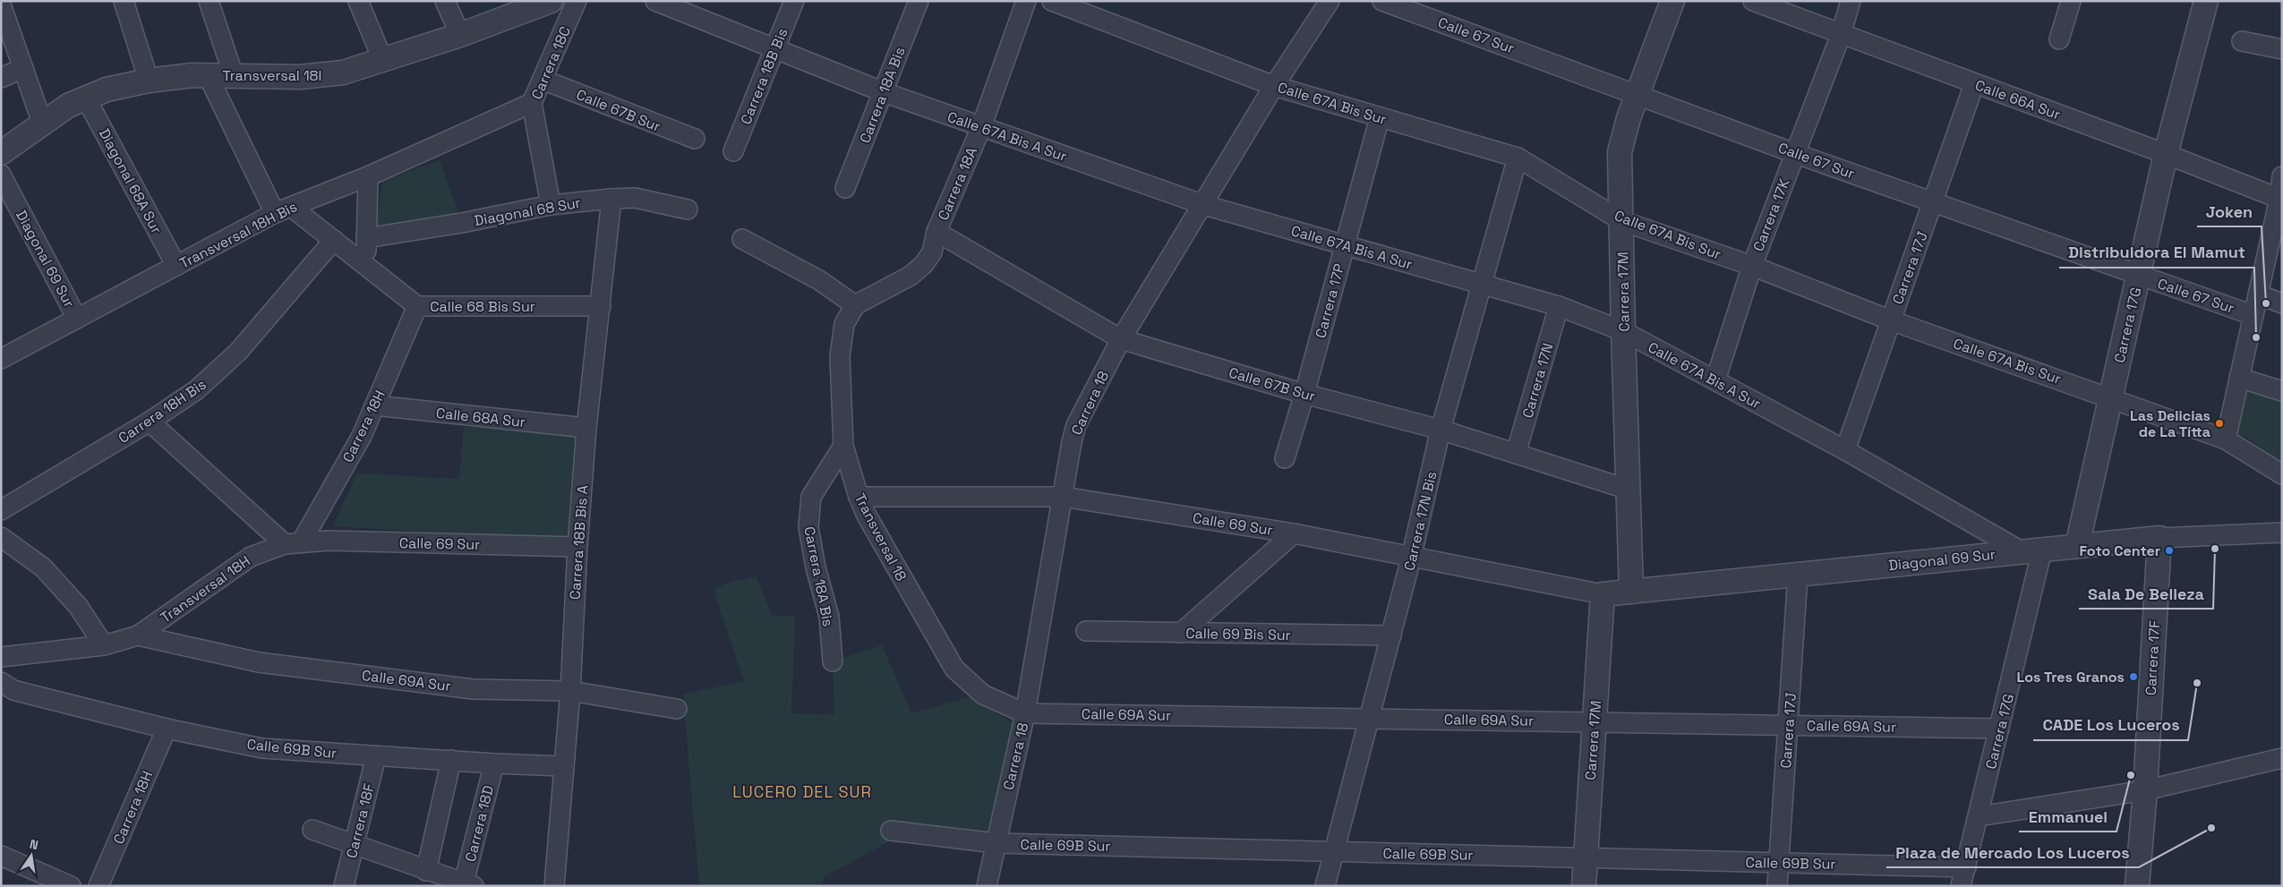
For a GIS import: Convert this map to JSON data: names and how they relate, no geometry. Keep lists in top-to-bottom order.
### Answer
{
  "streets": {
    "street": [
      "Calle 67 Sur",
      "Carrera 18C",
      "Transversal 18I",
      "Carrera 18B Bis",
      "Carrera 18A Bis",
      "Calle 66A Sur",
      "Calle 67A Bis Sur",
      "Calle 67B Sur",
      "Calle 67A Bis A Sur",
      "Diagonal 68A Sur",
      "Carrera 18A",
      "Diagonal 68 Sur",
      "Carrera 17K",
      "Transversal 18H Bis",
      "Diagonal 69 Sur",
      "Carrera 17J",
      "Carrera 17M",
      "Carrera 17P",
      "Calle 68 Bis Sur",
      "Carrera 17G",
      "Carrera 17N",
      "Carrera 18",
      "Carrera 18H Bis",
      "Calle 68A Sur",
      "Carrera 18H",
      "Carrera 17N Bis",
      "Calle 69 Sur",
      "Transversal 18",
      "Carrera 18B Bis A",
      "Transversal 18H",
      "Calle 69 Bis Sur",
      "Carrera 17F",
      "Calle 69A Sur",
      "Calle 69B Sur",
      "Carrera 18F",
      "Carrera 18D"
    ]
  },
  "crossings": [
    ["Calle 67 Sur", "Carrera 17K"],
    ["Calle 67 Sur", "Carrera 17J"],
    ["Calle 67 Sur", "Carrera 17M"],
    ["Calle 67 Sur", "Carrera 17G"],
    ["Carrera 18C", "Calle 67B Sur"],
    ["Carrera 18C", "Diagonal 68 Sur"],
    ["Carrera 18C", "Transversal 18H Bis"],
    ["Transversal 18I", "Diagonal 68A Sur"],
    ["Carrera 18B Bis", "Calle 67A Bis A Sur"],
    ["Carrera 18A Bis", "Calle 67A Bis A Sur"],
    ["Carrera 18A Bis", "Transversal 18"],
    ["Calle 66A Sur", "Carrera 17K"],
    ["Calle 66A Sur", "Carrera 17J"],
    ["Calle 66A Sur", "Carrera 17G"],
    ["Calle 67A Bis Sur", "Carrera 17K"],
    ["Calle 67A Bis Sur", "Carrera 17J"],
    ["Calle 67A Bis Sur", "Carrera 17M"],
    ["Calle 67A Bis Sur", "Carrera 17P"],
    ["Calle 67A Bis Sur", "Carrera 17G"],
    ["Calle 67A Bis Sur", "Carrera 18"],
    ["Calle 67A Bis Sur", "Carrera 17N Bis"],
    ["Calle 67B Sur", "Carrera 18A"],
    ["Calle 67B Sur", "Carrera 17M"],
    ["Calle 67B Sur", "Carrera 17P"],
    ["Calle 67B Sur", "Carrera 17N"],
    ["Calle 67B Sur", "Carrera 18"],
    ["Calle 67B Sur", "Carrera 17N Bis"],
    ["Calle 67A Bis A Sur", "Carrera 18A"],
    ["Calle 67A Bis A Sur", "Carrera 17K"],
    ["Calle 67A Bis A Sur", "Diagonal 69 Sur"],
    ["Calle 67A Bis A Sur", "Carrera 17J"],
    ["Calle 67A Bis A Sur", "Carrera 17M"],
    ["Calle 67A Bis A Sur", "Carrera 17P"],
    ["Calle 67A Bis A Sur", "Carrera 17G"],
    ["Calle 67A Bis A Sur", "Carrera 17N"],
    ["Calle 67A Bis A Sur", "Carrera 18"],
    ["Calle 67A Bis A Sur", "Carrera 17N Bis"],
    ["Diagonal 68A Sur", "Transversal 18H Bis"],
    ["Carrera 18A", "Transversal 18"],
    ["Diagonal 68 Sur", "Carrera 18B Bis A"],
    ["Transversal 18H Bis", "Diagonal 69 Sur"],
    ["Transversal 18H Bis", "Calle 68 Bis Sur"],
    ["Diagonal 69 Sur", "Carrera 17J"],
    ["Diagonal 69 Sur", "Carrera 17M"],
    ["Diagonal 69 Sur", "Carrera 17G"],
    ["Diagonal 69 Sur", "Calle 69 Sur"],
    ["Diagonal 69 Sur", "Carrera 17F"],
    ["Carrera 17J", "Calle 69A Sur"],
    ["Carrera 17J", "Calle 69B Sur"],
    ["Carrera 17M", "Calle 69 Sur"],
    ["Carrera 17M", "Calle 69A Sur"],
    ["Carrera 17M", "Calle 69B Sur"],
    ["Calle 68 Bis Sur", "Carrera 18H Bis"],
    ["Calle 68 Bis Sur", "Carrera 18H"],
    ["Calle 68 Bis Sur", "Carrera 18B Bis A"],
    ["Carrera 17G", "Calle 69A Sur"],
    ["Carrera 17G", "Calle 69B Sur"],
    ["Carrera 18", "Calle 69 Sur"],
    ["Carrera 18", "Calle 69A Sur"],
    ["Carrera 18", "Calle 69B Sur"],
    ["Calle 68A Sur", "Carrera 18H"],
    ["Calle 68A Sur", "Carrera 18B Bis A"],
    ["Carrera 18H", "Calle 69 Sur"],
    ["Carrera 18H", "Transversal 18H"],
    ["Carrera 18H", "Calle 69B Sur"],
    ["Carrera 17N Bis", "Calle 69 Sur"],
    ["Carrera 17N Bis", "Calle 69 Bis Sur"],
    ["Carrera 17N Bis", "Calle 69A Sur"],
    ["Carrera 17N Bis", "Calle 69B Sur"],
    ["Calle 69 Sur", "Transversal 18"],
    ["Calle 69 Sur", "Carrera 18B Bis A"],
    ["Calle 69 Sur", "Transversal 18H"],
    ["Transversal 18", "Calle 69A Sur"],
    ["Carrera 18B Bis A", "Calle 69A Sur"],
    ["Carrera 18B Bis A", "Calle 69B Sur"],
    ["Transversal 18H", "Calle 69A Sur"],
    ["Calle 69B Sur", "Carrera 18F"],
    ["Calle 69B Sur", "Carrera 18D"]
  ],
  "districts": ["LUCERO DEL SUR"],
  "places": [
    "Joken",
    "Distribuidora El Mamut",
    "Las Delicias de La Títta",
    "Sala De Belleza",
    "Foto Center",
    "Los Tres Granos",
    "CADE Los Luceros",
    "Emmanuel",
    "Plaza de Mercado Los Luceros"
  ],
  "north": "top"
}
